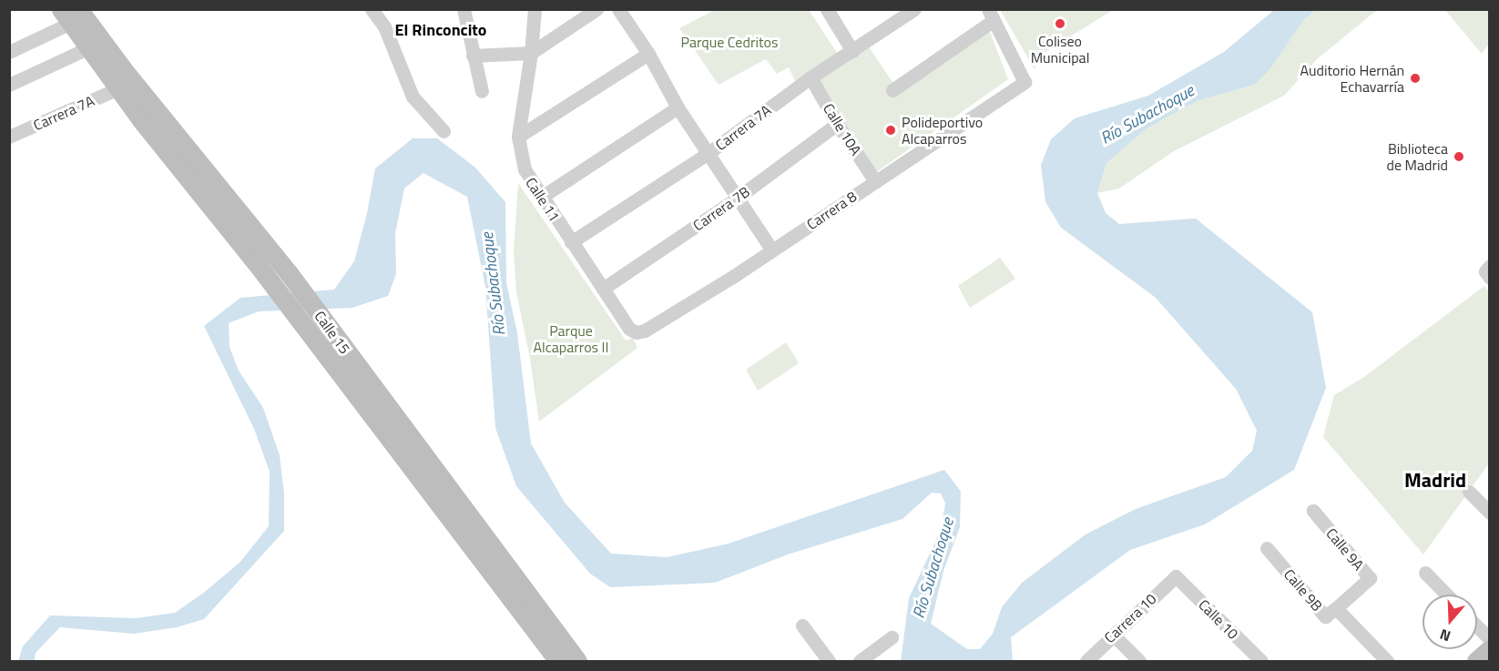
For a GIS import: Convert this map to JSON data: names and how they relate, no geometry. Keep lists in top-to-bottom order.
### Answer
{
  "streets": {
    "street": [
      "Carrera 7A",
      "Calle 10A",
      "Calle 11",
      "Carrera 7B",
      "Carrera 8",
      "Calle 15",
      "Calle 9A",
      "Calle 9B",
      "Carrera 10",
      "Calle 10"
    ]
  },
  "crossings": [
    ["Carrera 7A", "Calle 10A"],
    ["Carrera 7A", "Calle 11"],
    ["Carrera 7A", "Calle 15"],
    ["Calle 10A", "Carrera 7B"],
    ["Calle 10A", "Carrera 8"],
    ["Calle 11", "Carrera 7B"],
    ["Calle 11", "Carrera 8"],
    ["Calle 9A", "Calle 9B"],
    ["Carrera 10", "Calle 10"]
  ],
  "districts": ["El Rinconcito", "Madrid"],
  "water": ["Río Subachoque"],
  "parks": ["Parque Cedritos", "Parque Alcaparros II"],
  "places": [
    "Coliseo Municipal",
    "Auditorio Hernán Echavarría",
    "Polideportivo Alcaparros",
    "Biblioteca de Madrid"
  ],
  "north": "bottom"
}
